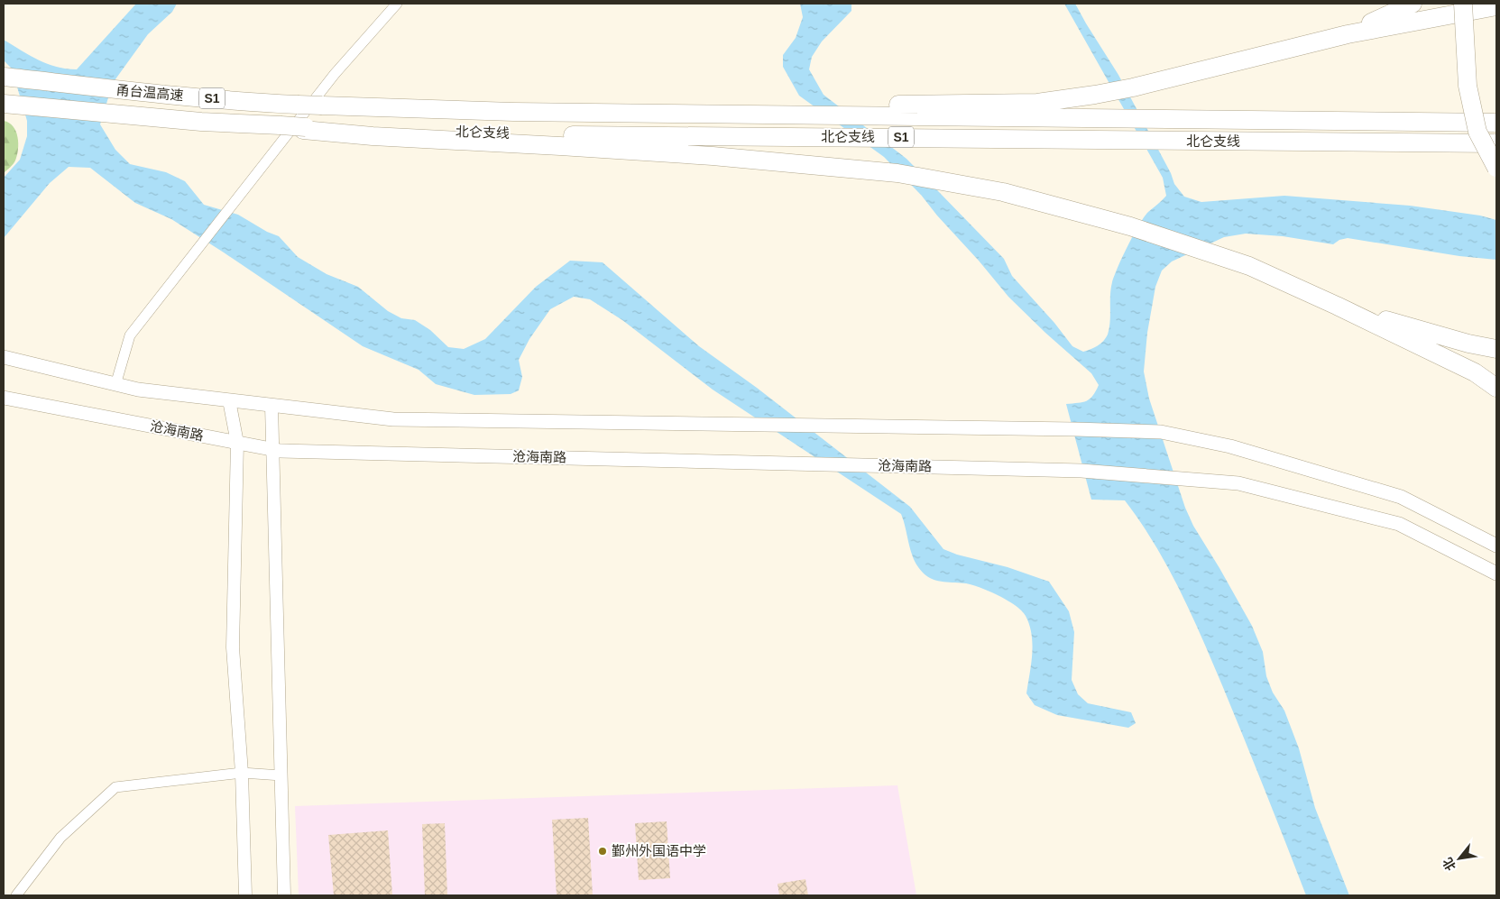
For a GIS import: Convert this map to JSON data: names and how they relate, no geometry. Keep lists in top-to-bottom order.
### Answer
{
  "streets": {
    "highway": ["甬台温高速", "S1", "北仑支线"],
    "main road": ["沧海南路"]
  },
  "crossings": [
    ["甬台温高速", "北仑支线"]
  ],
  "places": ["鄞州外国语中学"],
  "north": "bottom left"
}
